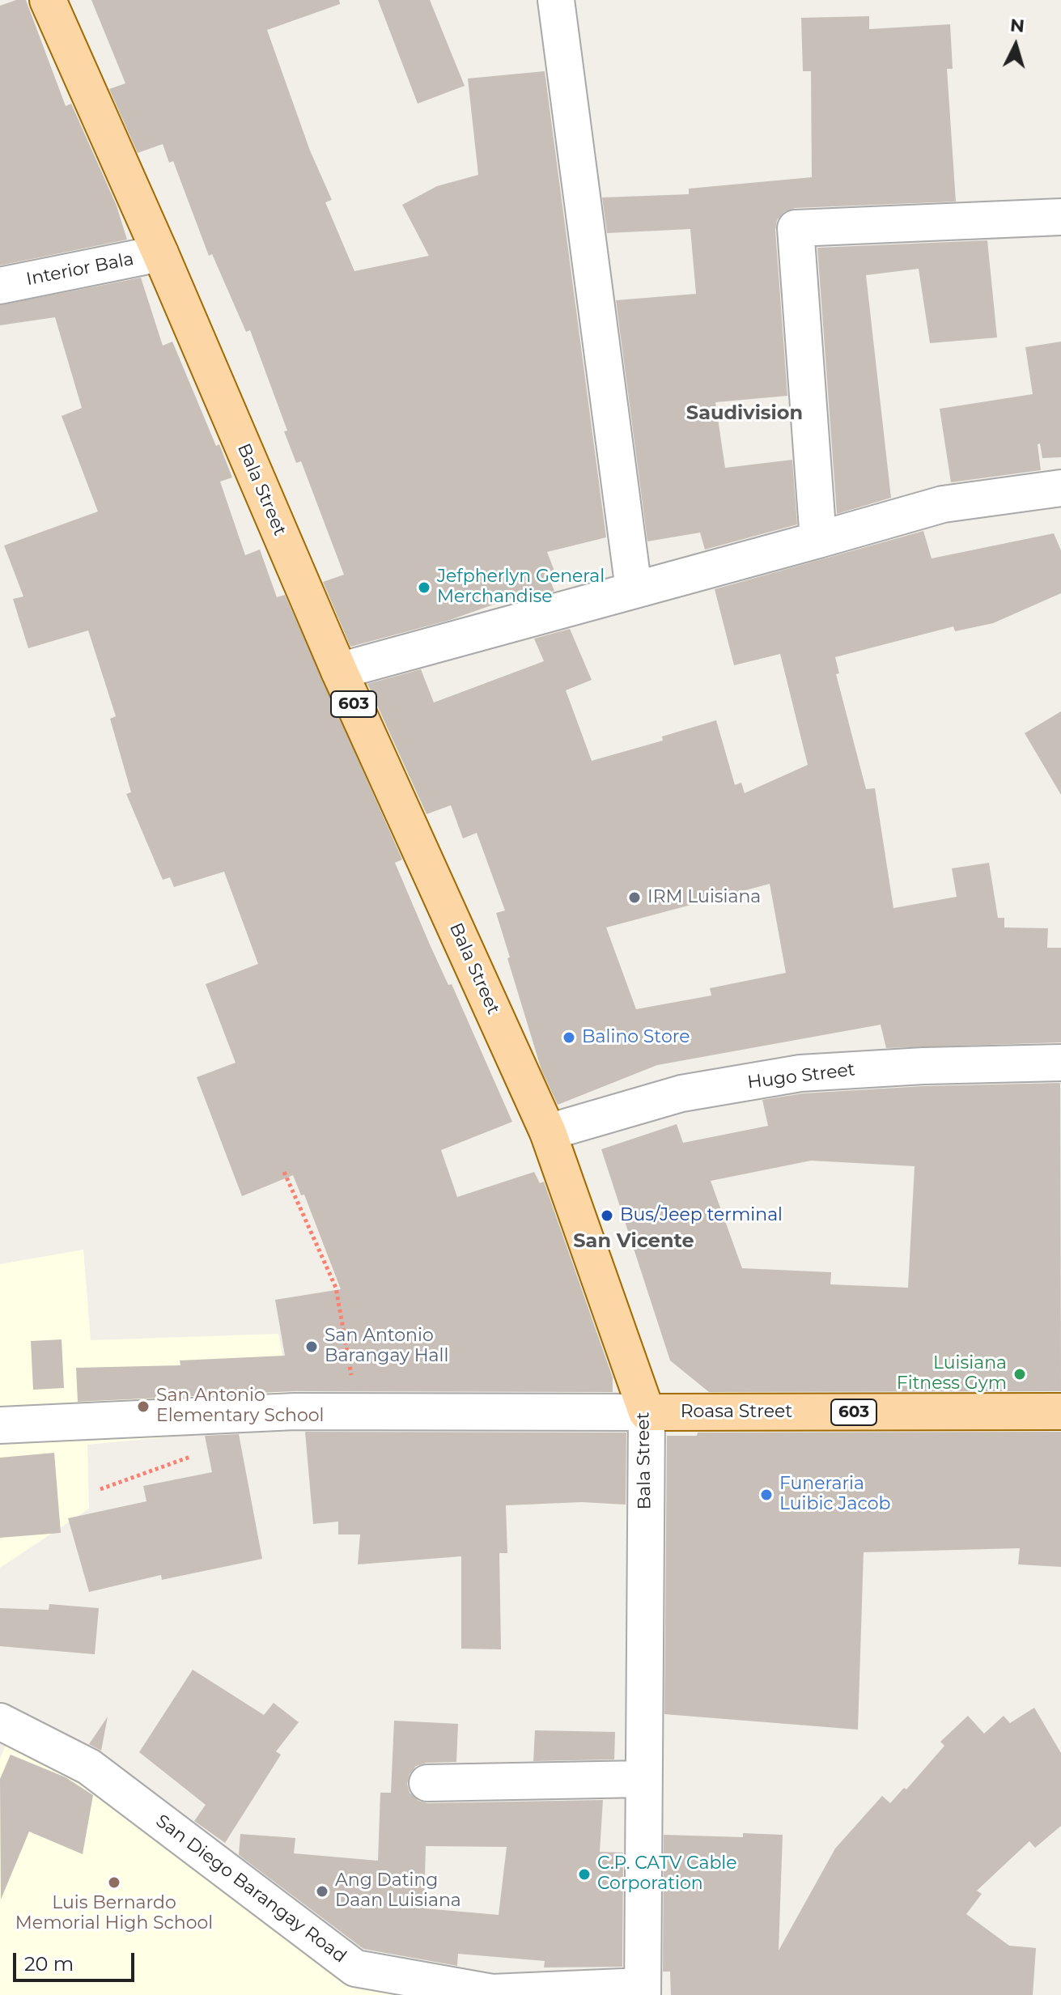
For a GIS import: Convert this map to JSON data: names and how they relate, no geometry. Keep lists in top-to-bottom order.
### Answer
{
  "streets": {
    "main road": ["Bala Street", "603", "Roasa Street"],
    "street": ["Interior Bala", "Hugo Street", "San Diego Barangay Road"]
  },
  "crossings": [
    ["Interior Bala", "Bala Street"],
    ["Bala Street", "Hugo Street"],
    ["Bala Street", "Roasa Street"],
    ["Bala Street", "San Diego Barangay Road"]
  ],
  "districts": ["Saudivision", "San Vicente"],
  "places": [
    "Jefpherlyn General Merchandise",
    "IRM Luisiana",
    "Balino Store",
    "Bus/Jeep terminal",
    "San Antonio Barangay Hall",
    "Luisiana Fitness Gym",
    "San Antonio Elementary School",
    "Funeraria Luibic Jacob",
    "C.P. CATV Cable Corporation",
    "Luis Bernardo Memorial High School",
    "Ang Dating Daan Luisiana"
  ],
  "scale_bar": "20 m",
  "north": "top"
}
